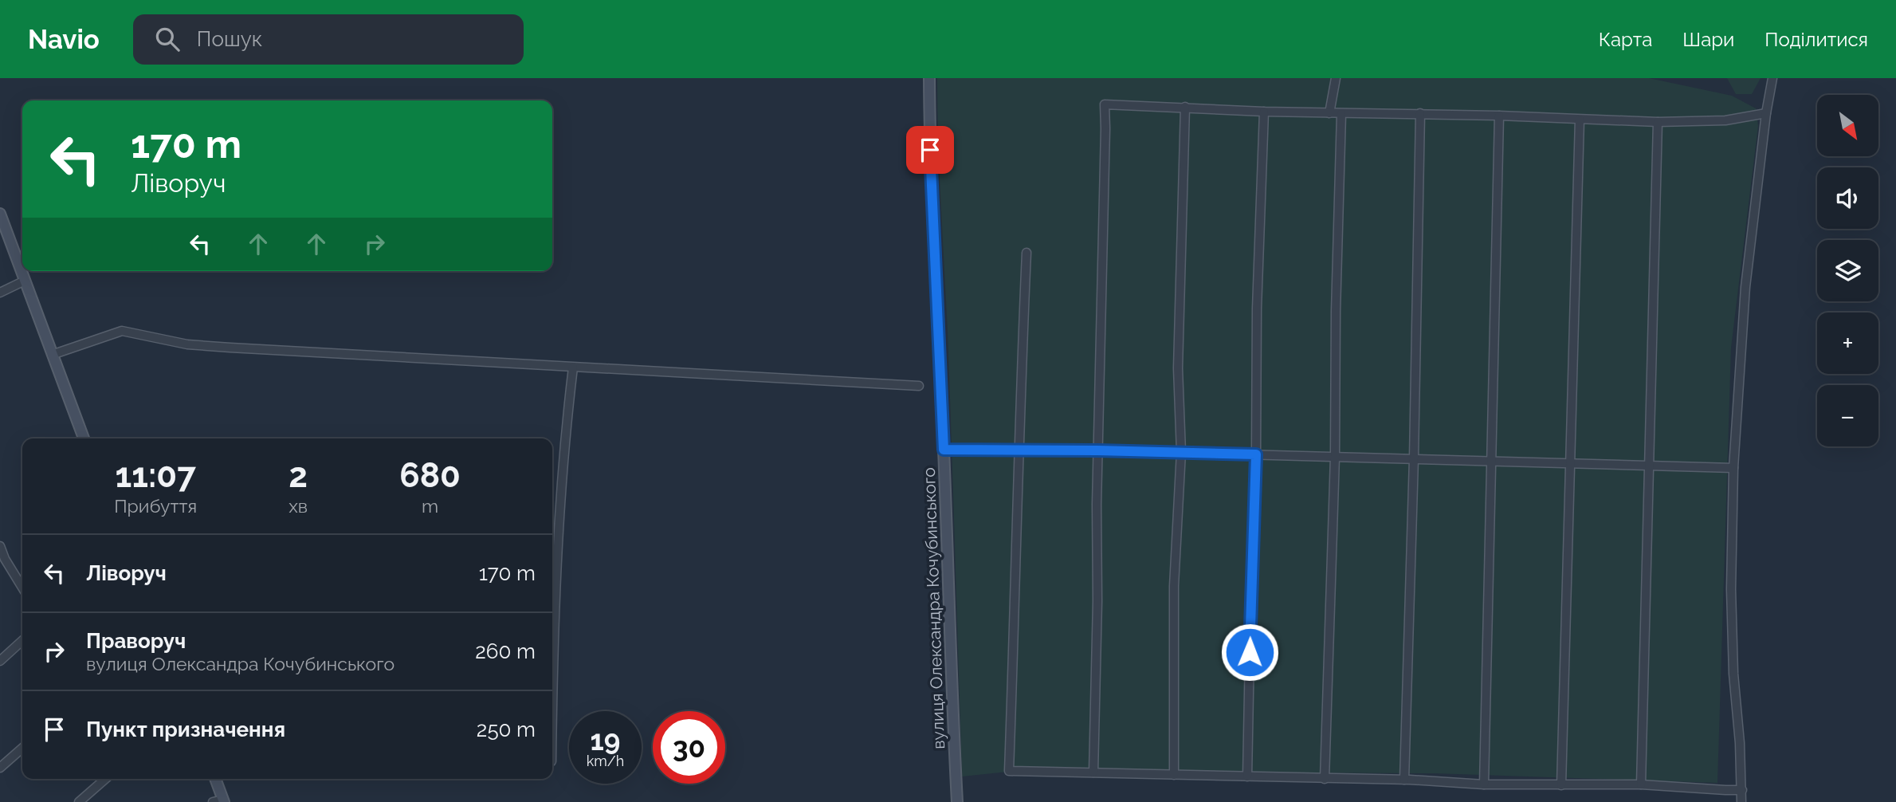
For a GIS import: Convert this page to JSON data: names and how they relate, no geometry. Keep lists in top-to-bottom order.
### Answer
{
  "streets": {
    "street": ["вулиця Олександра Кочубинського"]
  },
  "north": "bottom right",
  "page": {
    "header": "Navio",
    "search": "Пошук",
    "nav": ["Карта", "Шари", "Поділитися"],
    "map_buttons": ["+", "−"],
    "turn": ["170 m", "Ліворуч"],
    "eta": [
      "11:07",
      "Прибуття",
      "2",
      "хв",
      "680",
      "m"
    ],
    "list": [
      {
        "name": "Ліворуч",
        "value": "170 m"
      },
      {
        "name": "Праворуч",
        "note": "вулиця Олександра Кочубинського",
        "value": "260 m"
      },
      {
        "name": "Пункт призначення",
        "value": "250 m"
      }
    ],
    "speed": "19 km/h",
    "limit": "30"
  }
}
